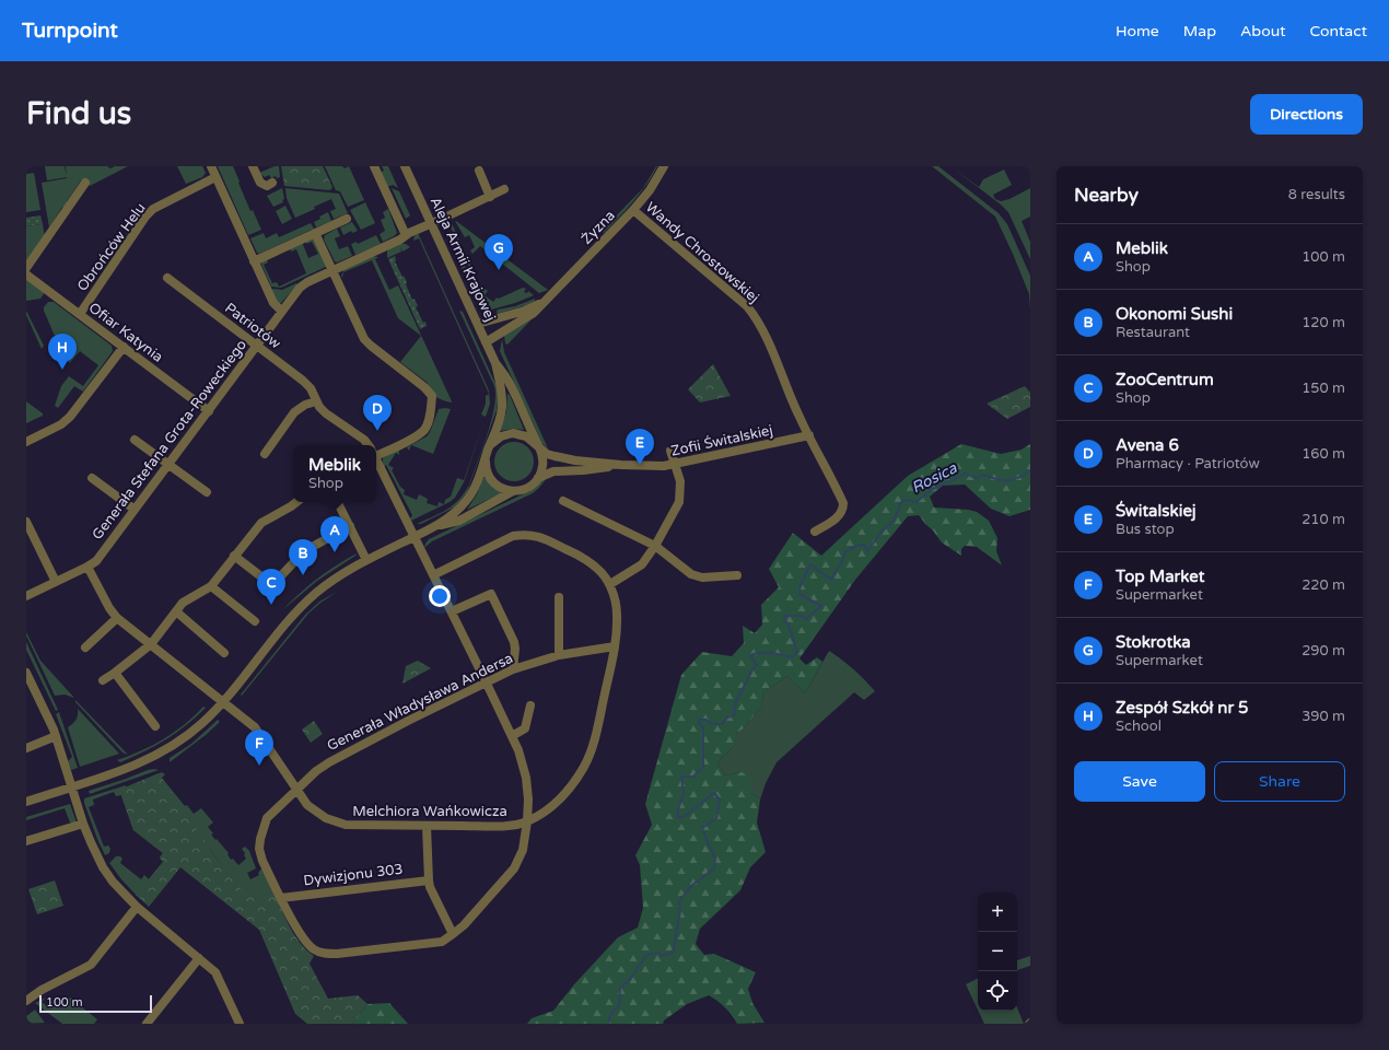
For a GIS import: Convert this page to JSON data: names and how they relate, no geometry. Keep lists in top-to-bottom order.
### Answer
{
  "streets": {
    "street": [
      "Żyzna",
      "Obrońców Helu",
      "Wandy Chrostowskiej",
      "Aleja Armii Krajowej",
      "Patriotów",
      "Ofiar Katynia",
      "Generała Stefana Grota-Roweckiego",
      "Zofii Świtalskiej",
      "Generała Władysława Andersa",
      "Melchiora Wańkowicza",
      "Dywizjonu 303"
    ]
  },
  "crossings": [
    ["Żyzna", "Wandy Chrostowskiej"],
    ["Żyzna", "Aleja Armii Krajowej"],
    ["Obrońców Helu", "Ofiar Katynia"],
    ["Wandy Chrostowskiej", "Zofii Świtalskiej"],
    ["Aleja Armii Krajowej", "Patriotów"],
    ["Aleja Armii Krajowej", "Generała Stefana Grota-Roweckiego"],
    ["Aleja Armii Krajowej", "Zofii Świtalskiej"],
    ["Aleja Armii Krajowej", "Melchiora Wańkowicza"],
    ["Patriotów", "Generała Stefana Grota-Roweckiego"],
    ["Patriotów", "Generała Władysława Andersa"],
    ["Patriotów", "Melchiora Wańkowicza"],
    ["Ofiar Katynia", "Generała Stefana Grota-Roweckiego"],
    ["Generała Władysława Andersa", "Melchiora Wańkowicza"],
    ["Generała Władysława Andersa", "Dywizjonu 303"]
  ],
  "water": ["Rosica"],
  "scale_bar": "100 m",
  "page": {
    "header": "Turnpoint",
    "nav": [
      "Home",
      "Map",
      "About",
      "Contact"
    ],
    "buttons": [
      "Directions",
      ["Save", "Share"]
    ],
    "title": "Find us",
    "heading": ["Nearby", "8 results"],
    "list": [
      {
        "mark": "A",
        "name": "Meblik",
        "note": "Shop",
        "value": "100 m"
      },
      {
        "mark": "B",
        "name": "Okonomi Sushi",
        "note": "Restaurant",
        "value": "120 m"
      },
      {
        "mark": "C",
        "name": "ZooCentrum",
        "note": "Shop",
        "value": "150 m"
      },
      {
        "mark": "D",
        "name": "Avena 6",
        "note": "Pharmacy · Patriotów",
        "value": "160 m"
      },
      {
        "mark": "E",
        "name": "Świtalskiej",
        "note": "Bus stop",
        "value": "210 m"
      },
      {
        "mark": "F",
        "name": "Top Market",
        "note": "Supermarket",
        "value": "220 m"
      },
      {
        "mark": "G",
        "name": "Stokrotka",
        "note": "Supermarket",
        "value": "290 m"
      },
      {
        "mark": "H",
        "name": "Zespół Szkół nr 5",
        "note": "School",
        "value": "390 m"
      }
    ],
    "pins": [
      "G",
      "H",
      "D",
      "E",
      "A",
      "B",
      "C",
      "F"
    ],
    "popup": ["Meblik", "Shop"],
    "map_buttons": ["+", "−"],
    "scale": "100 m"
  }
}
